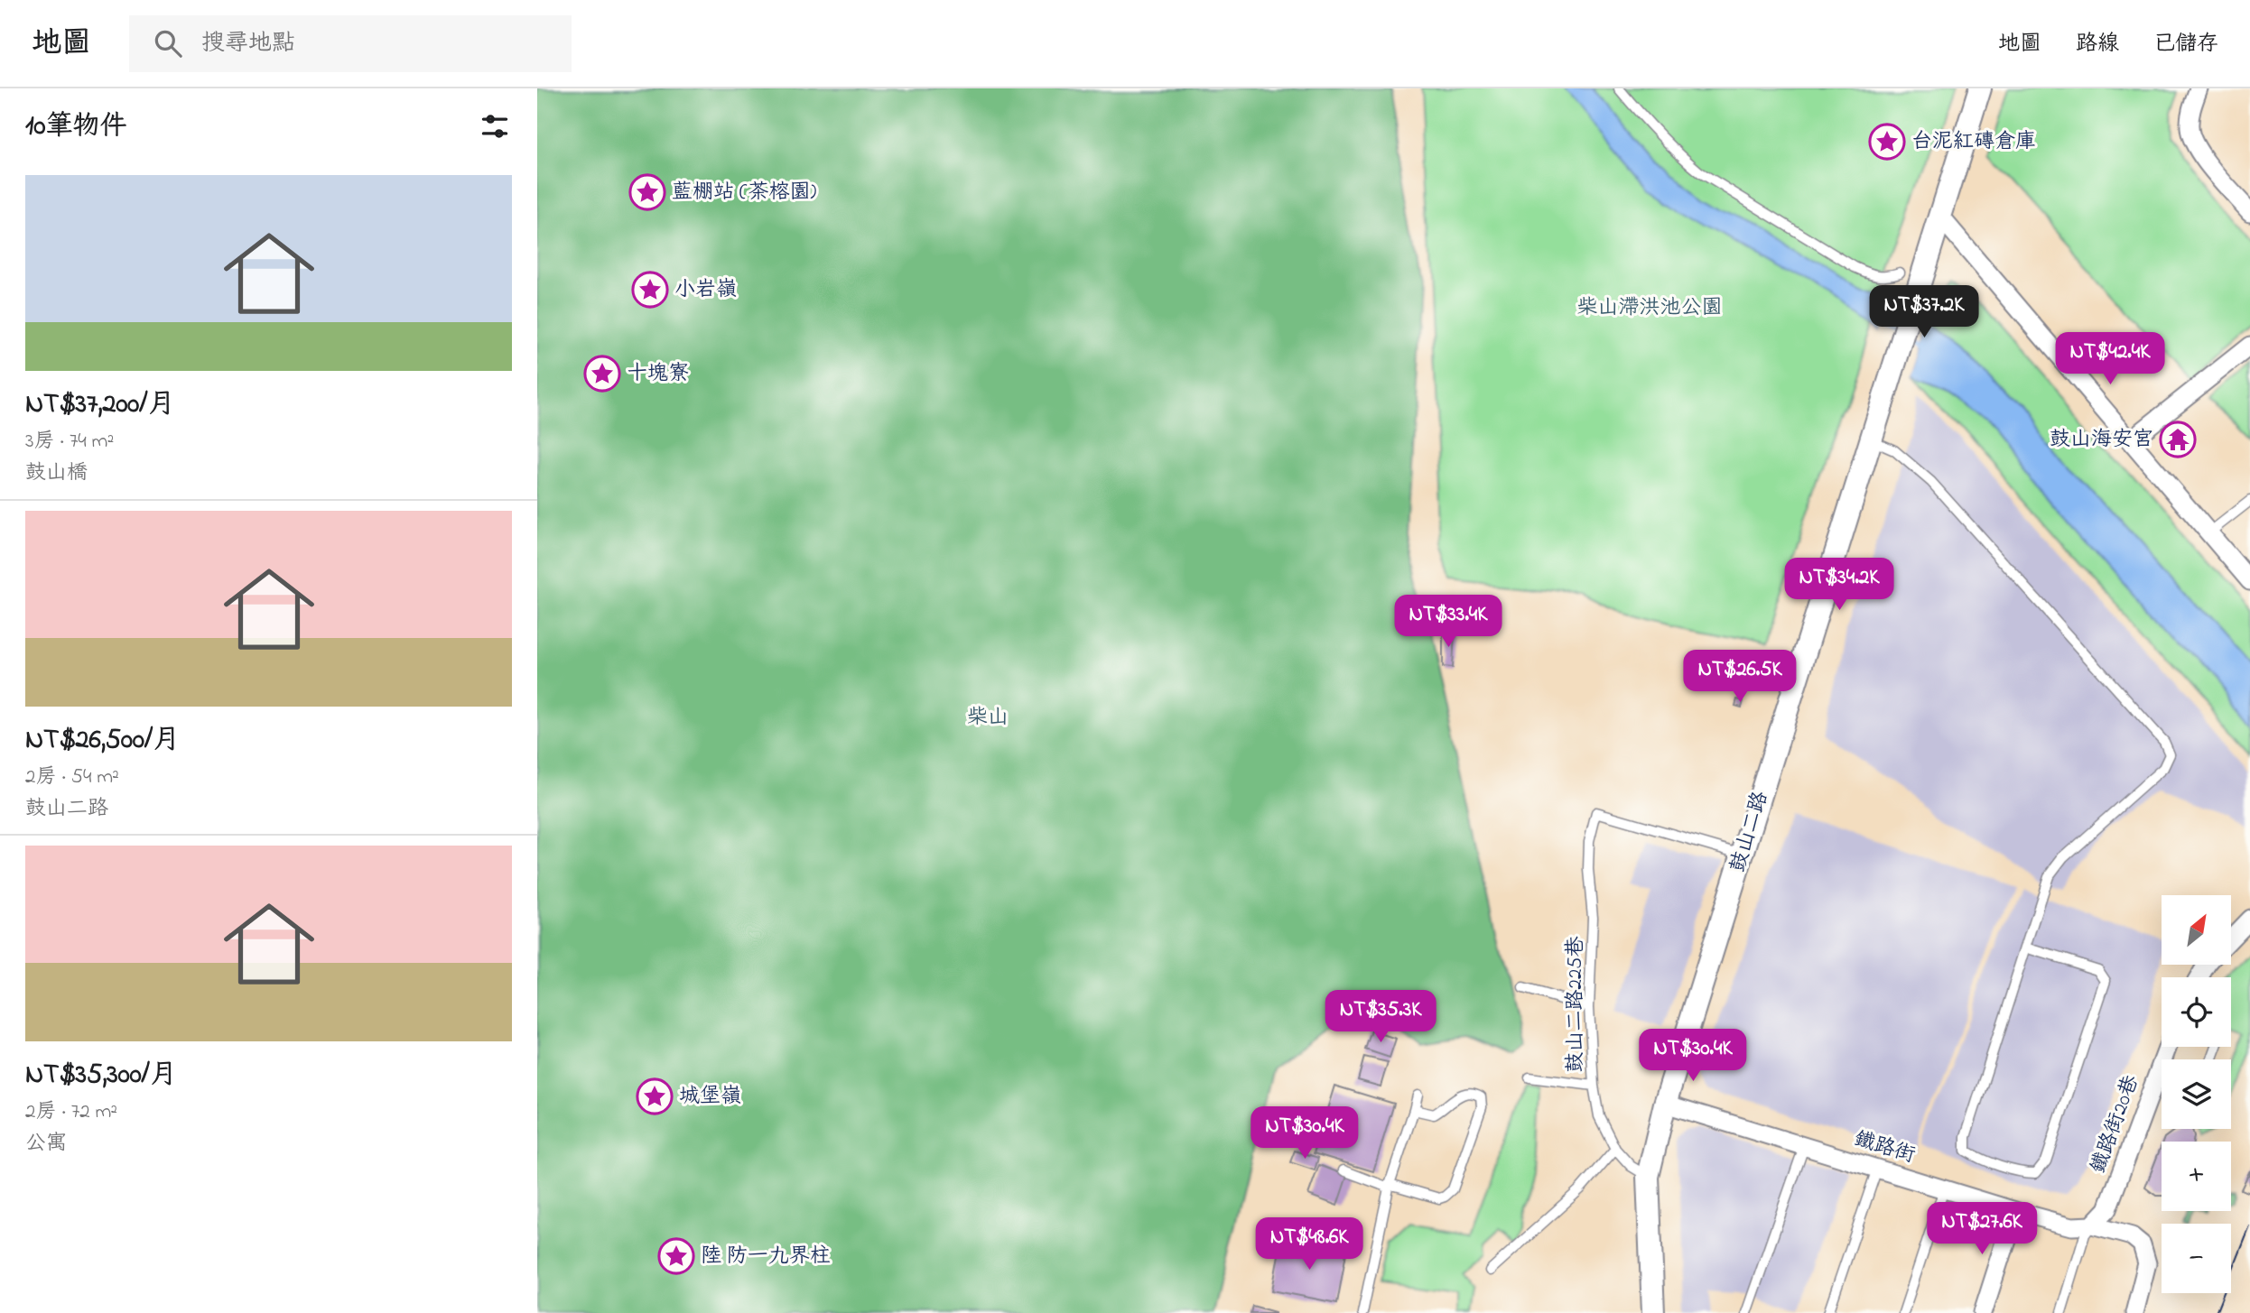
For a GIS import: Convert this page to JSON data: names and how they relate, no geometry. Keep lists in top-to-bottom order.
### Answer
{
  "streets": {
    "street": ["鼓山二路", "鐵路街20巷", "鐵路街"],
    "lane": ["鼓山二路225巷"]
  },
  "crossings": [
    ["鼓山二路", "鼓山二路225巷"],
    ["鼓山二路", "鐵路街"],
    ["鐵路街20巷", "鐵路街"]
  ],
  "parks": ["柴山滯洪池公園", "柴山"],
  "places": {
    "place": [
      "台泥紅磚倉庫",
      "藍棚站 (茶榕園)",
      "小岩嶺",
      "十塊寮",
      "城堡嶺",
      "陸 防一九界柱"
    ],
    "temple": ["鼓山海安宮"]
  },
  "north": "top right",
  "page": {
    "header": "地圖",
    "search": "搜尋地點",
    "nav": ["地圖", "路線", "已儲存"],
    "heading": "10筆物件",
    "list": [
      {
        "name": "NT$37,200/月",
        "note": "3房 · 74 m² · 鼓山橋"
      },
      {
        "name": "NT$26,500/月",
        "note": "2房 · 54 m² · 鼓山二路"
      },
      {
        "name": "NT$35,300/月",
        "note": "2房 · 72 m² · 公寓"
      }
    ],
    "price": [
      "NT$37.2K",
      "NT$42.4K",
      "NT$34.2K",
      "NT$33.4K",
      "NT$26.5K",
      "NT$35.3K",
      "NT$30.4K",
      "NT$30.4K",
      "NT$27.6K",
      "NT$48.6K"
    ],
    "map_buttons": ["+", "−"]
  }
}
